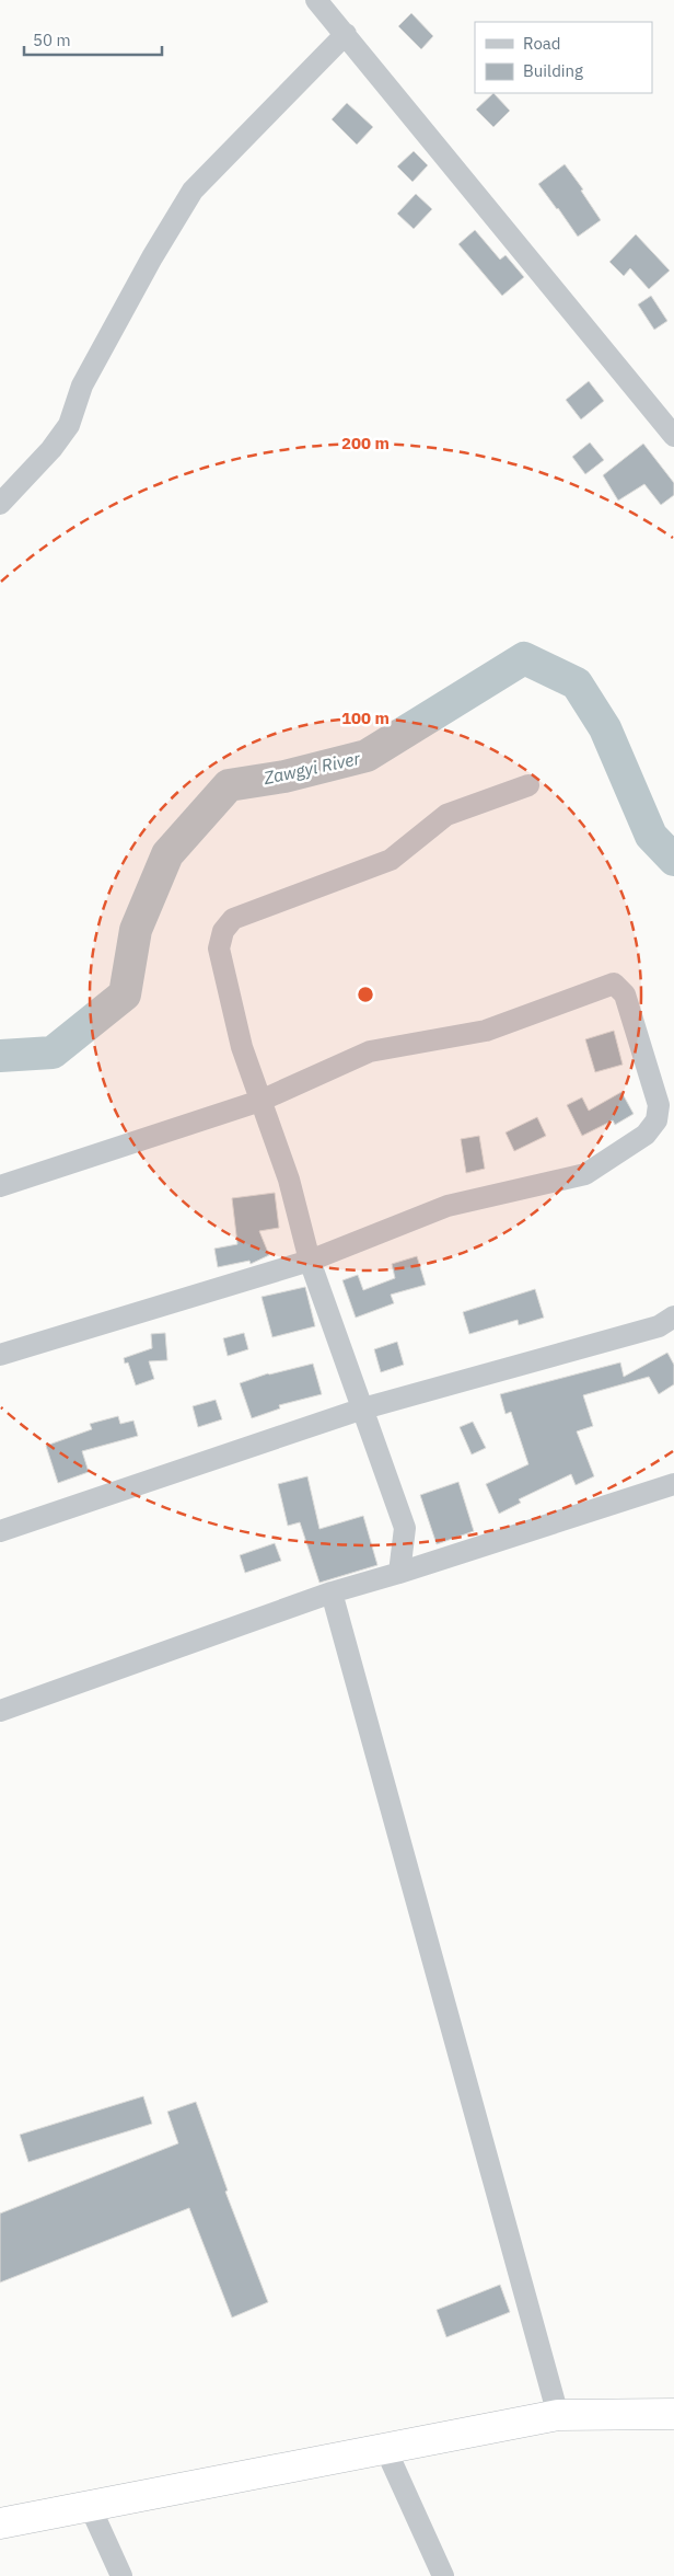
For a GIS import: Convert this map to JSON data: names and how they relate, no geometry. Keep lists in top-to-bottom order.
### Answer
{
  "water": ["Zawgyi River"],
  "legend": ["Road", "Building"],
  "scale_bar": "50 m",
  "rings": ["200 m", "100 m"]
}
